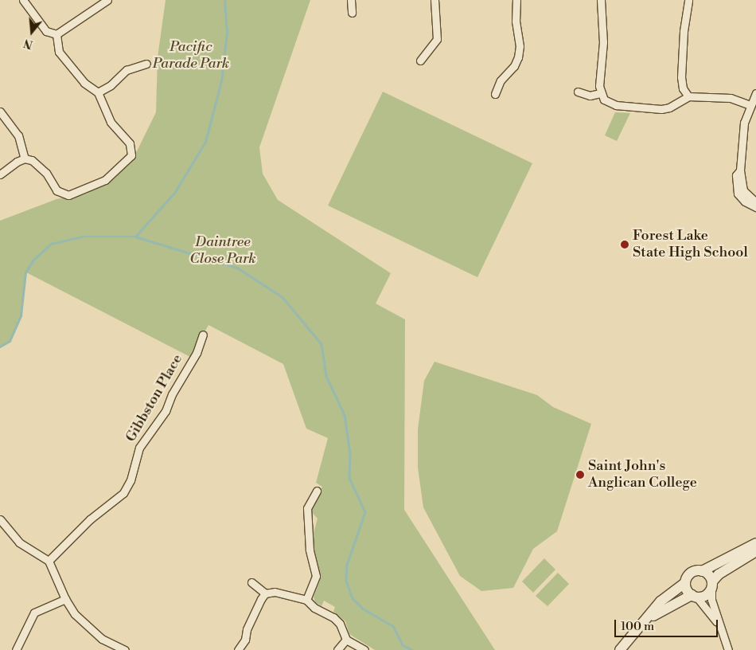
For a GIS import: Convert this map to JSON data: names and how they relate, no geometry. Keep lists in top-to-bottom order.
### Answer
{
  "streets": {
    "street": ["Gibbston Place"]
  },
  "parks": ["Pacific Parade Park", "Daintree Close Park"],
  "places": ["Forest Lake State High School", "Saint John's Anglican College"],
  "scale_bar": "100 m",
  "north": "bottom"
}
